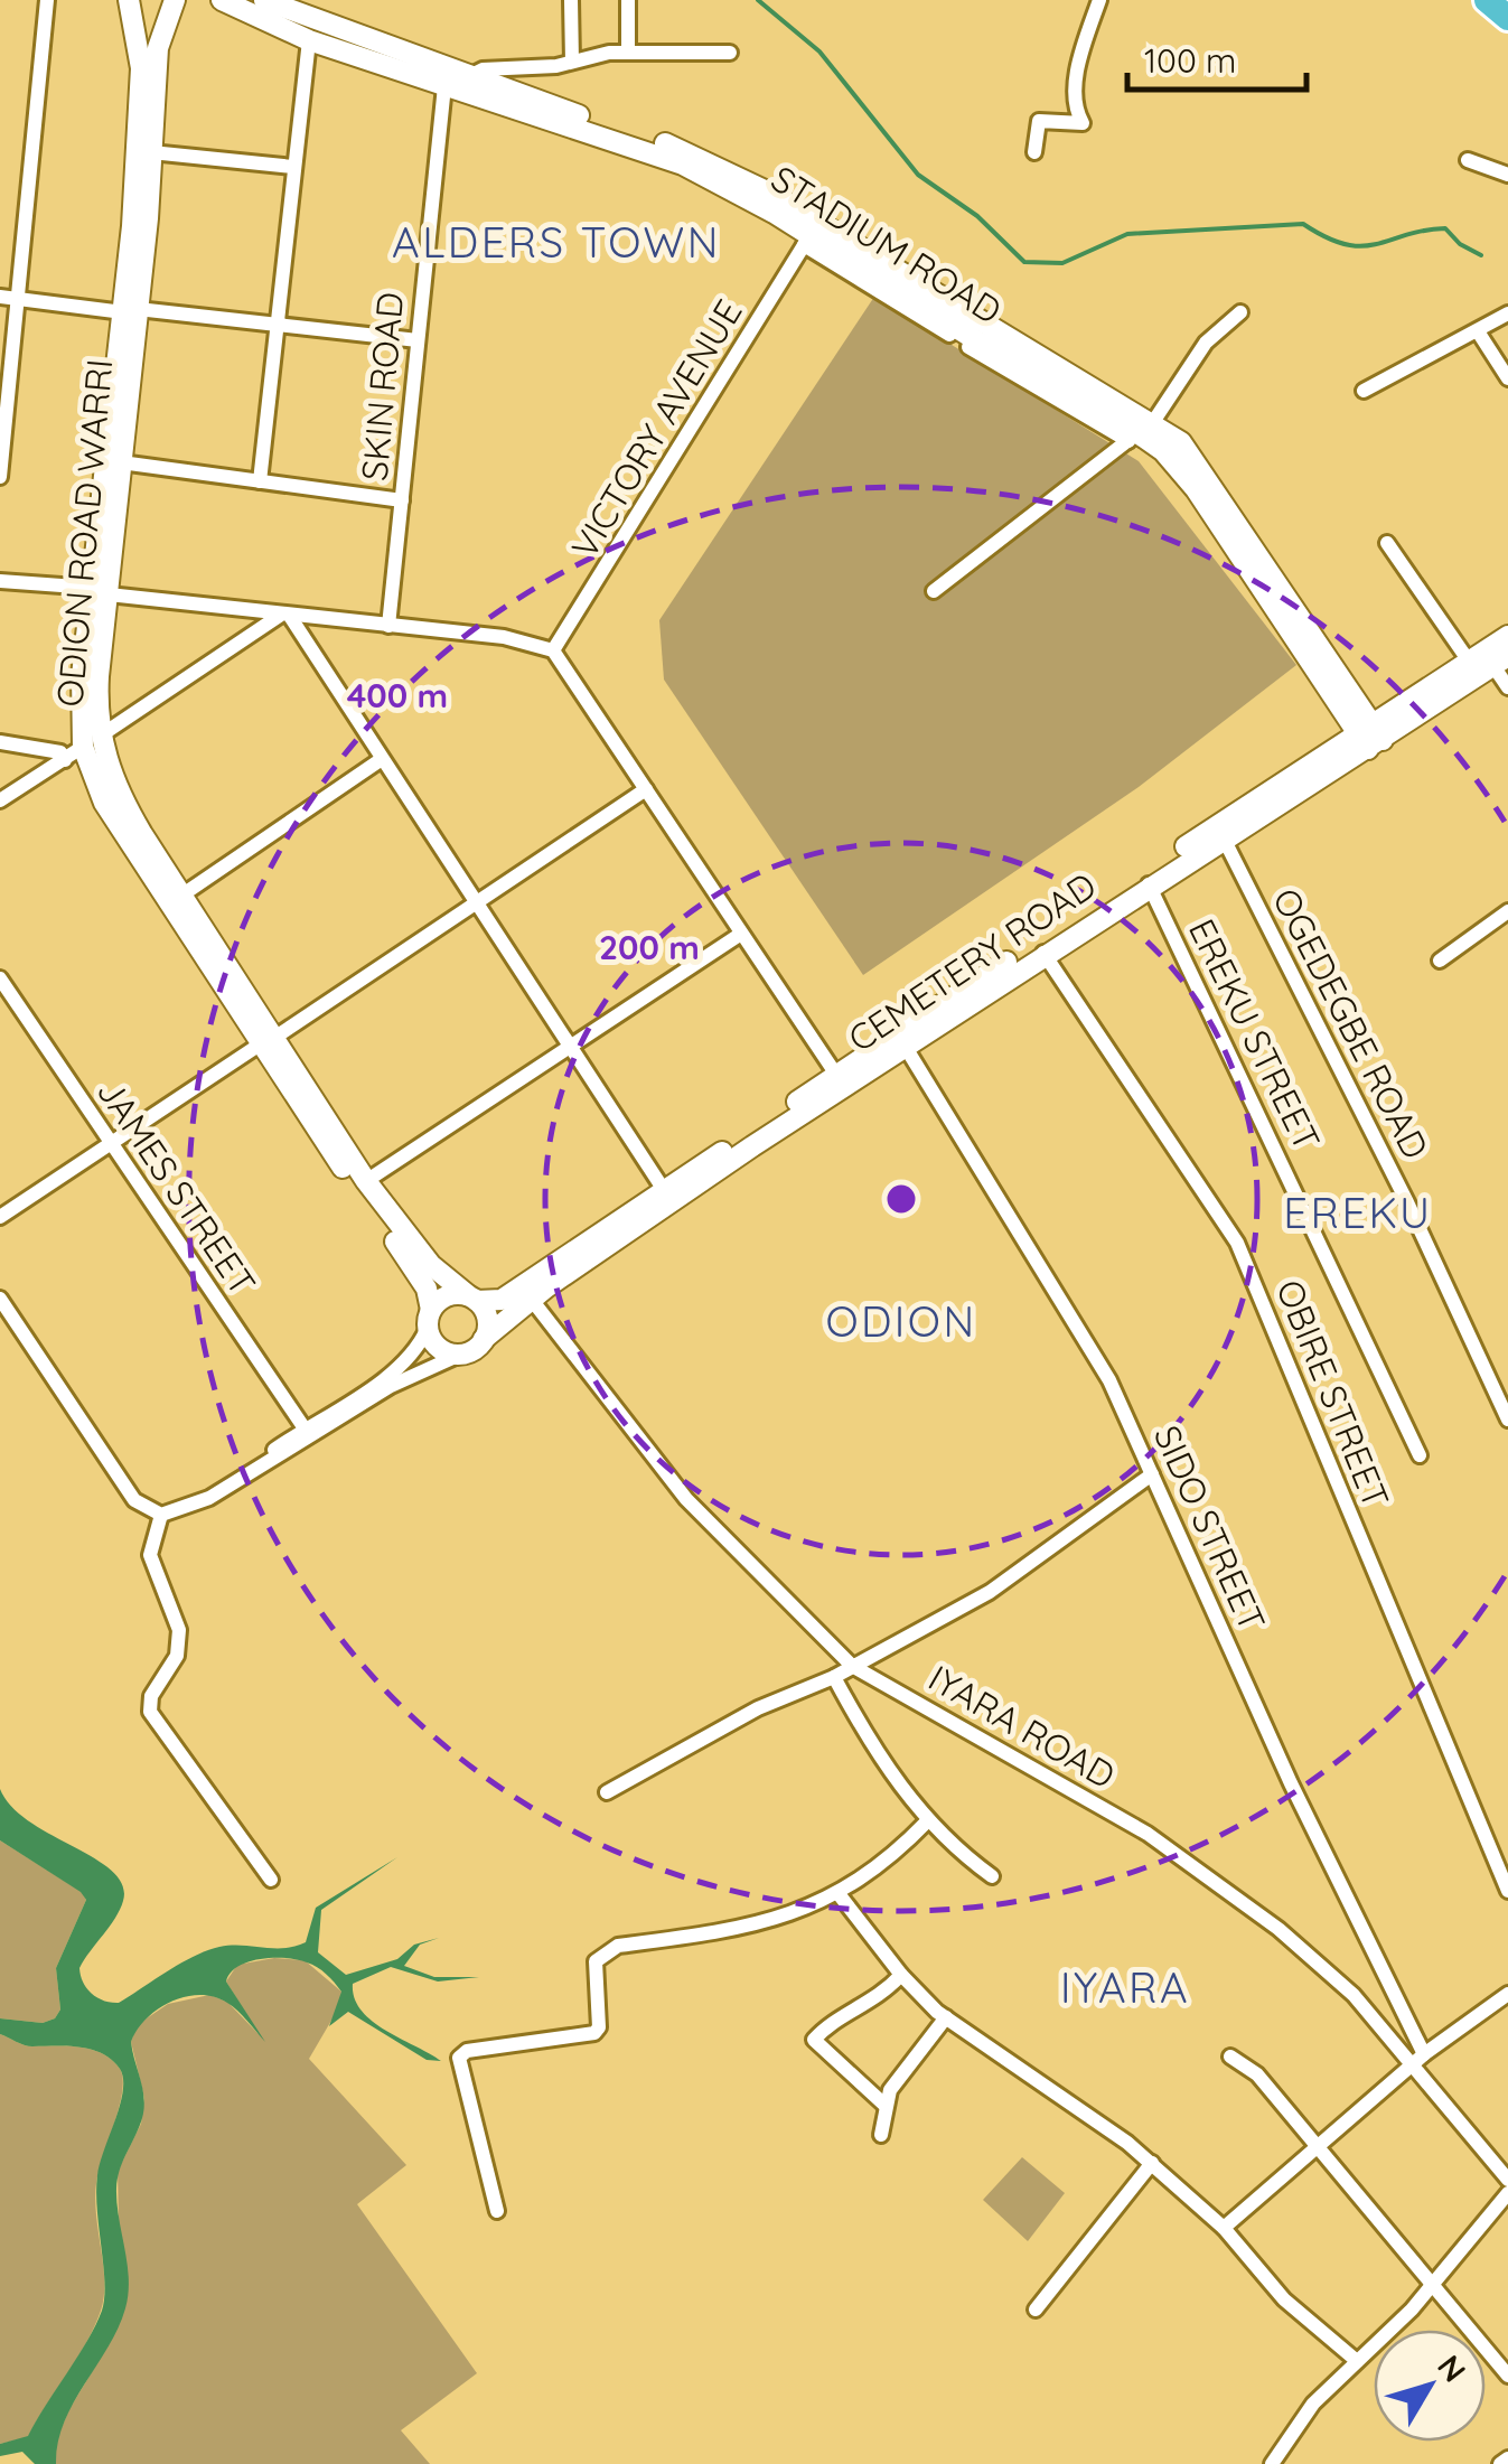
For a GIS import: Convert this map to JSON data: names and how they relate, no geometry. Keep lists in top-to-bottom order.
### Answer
{
  "streets": {
    "main road": ["STADIUM ROAD", "ODION ROAD WARRI", "CEMETERY ROAD"],
    "street": [
      "SKIN ROAD",
      "VICTORY AVENUE",
      "OGEDEGBE ROAD",
      "EREKU STREET",
      "JAMES STREET",
      "OBIRE STREET",
      "SIDO STREET",
      "IYARA ROAD"
    ]
  },
  "crossings": [
    ["STADIUM ROAD", "SKIN ROAD"],
    ["STADIUM ROAD", "VICTORY AVENUE"],
    ["STADIUM ROAD", "CEMETERY ROAD"],
    ["ODION ROAD WARRI", "CEMETERY ROAD"],
    ["CEMETERY ROAD", "OGEDEGBE ROAD"],
    ["CEMETERY ROAD", "EREKU STREET"],
    ["CEMETERY ROAD", "OBIRE STREET"],
    ["CEMETERY ROAD", "SIDO STREET"],
    ["CEMETERY ROAD", "IYARA ROAD"]
  ],
  "districts": [
    "ALDERS TOWN",
    "EREKU",
    "ODION",
    "IYARA"
  ],
  "scale_bar": "100 m",
  "north": "top right",
  "rings": ["400 m", "200 m"]
}
